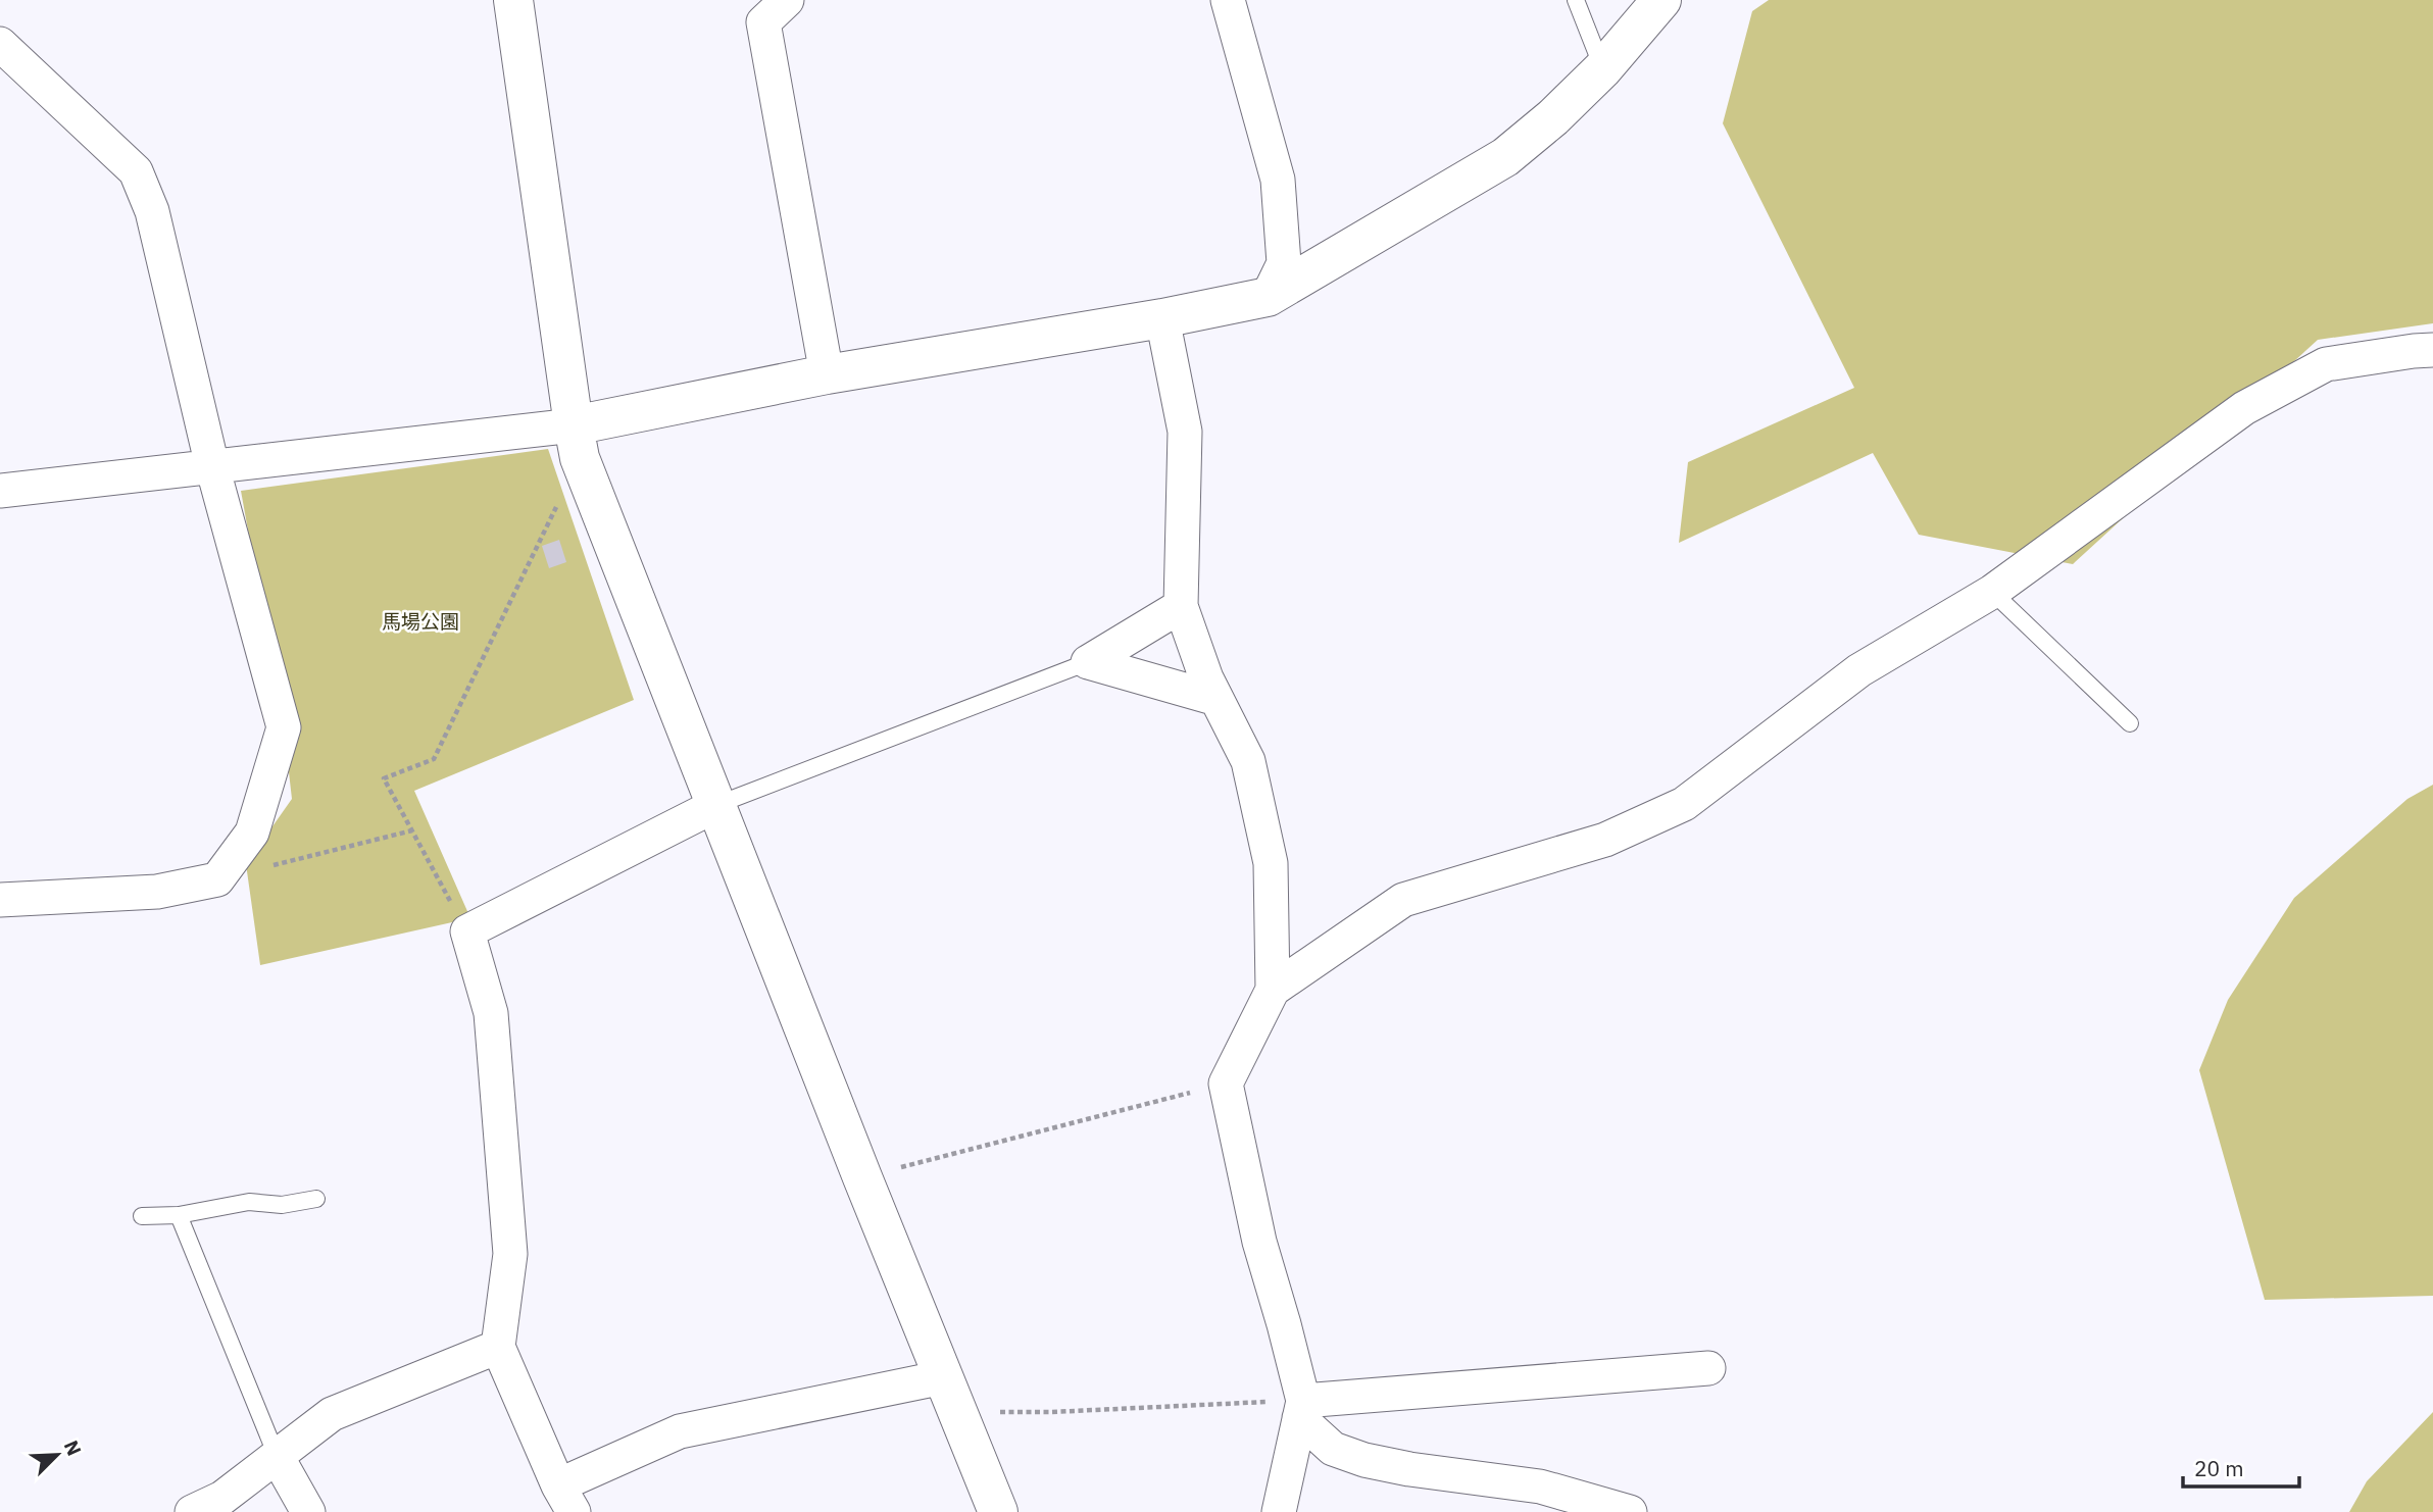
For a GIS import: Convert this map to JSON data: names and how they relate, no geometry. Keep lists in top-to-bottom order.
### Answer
{
  "parks": ["馬場公園"],
  "scale_bar": "20 m",
  "north": "top right"
}
